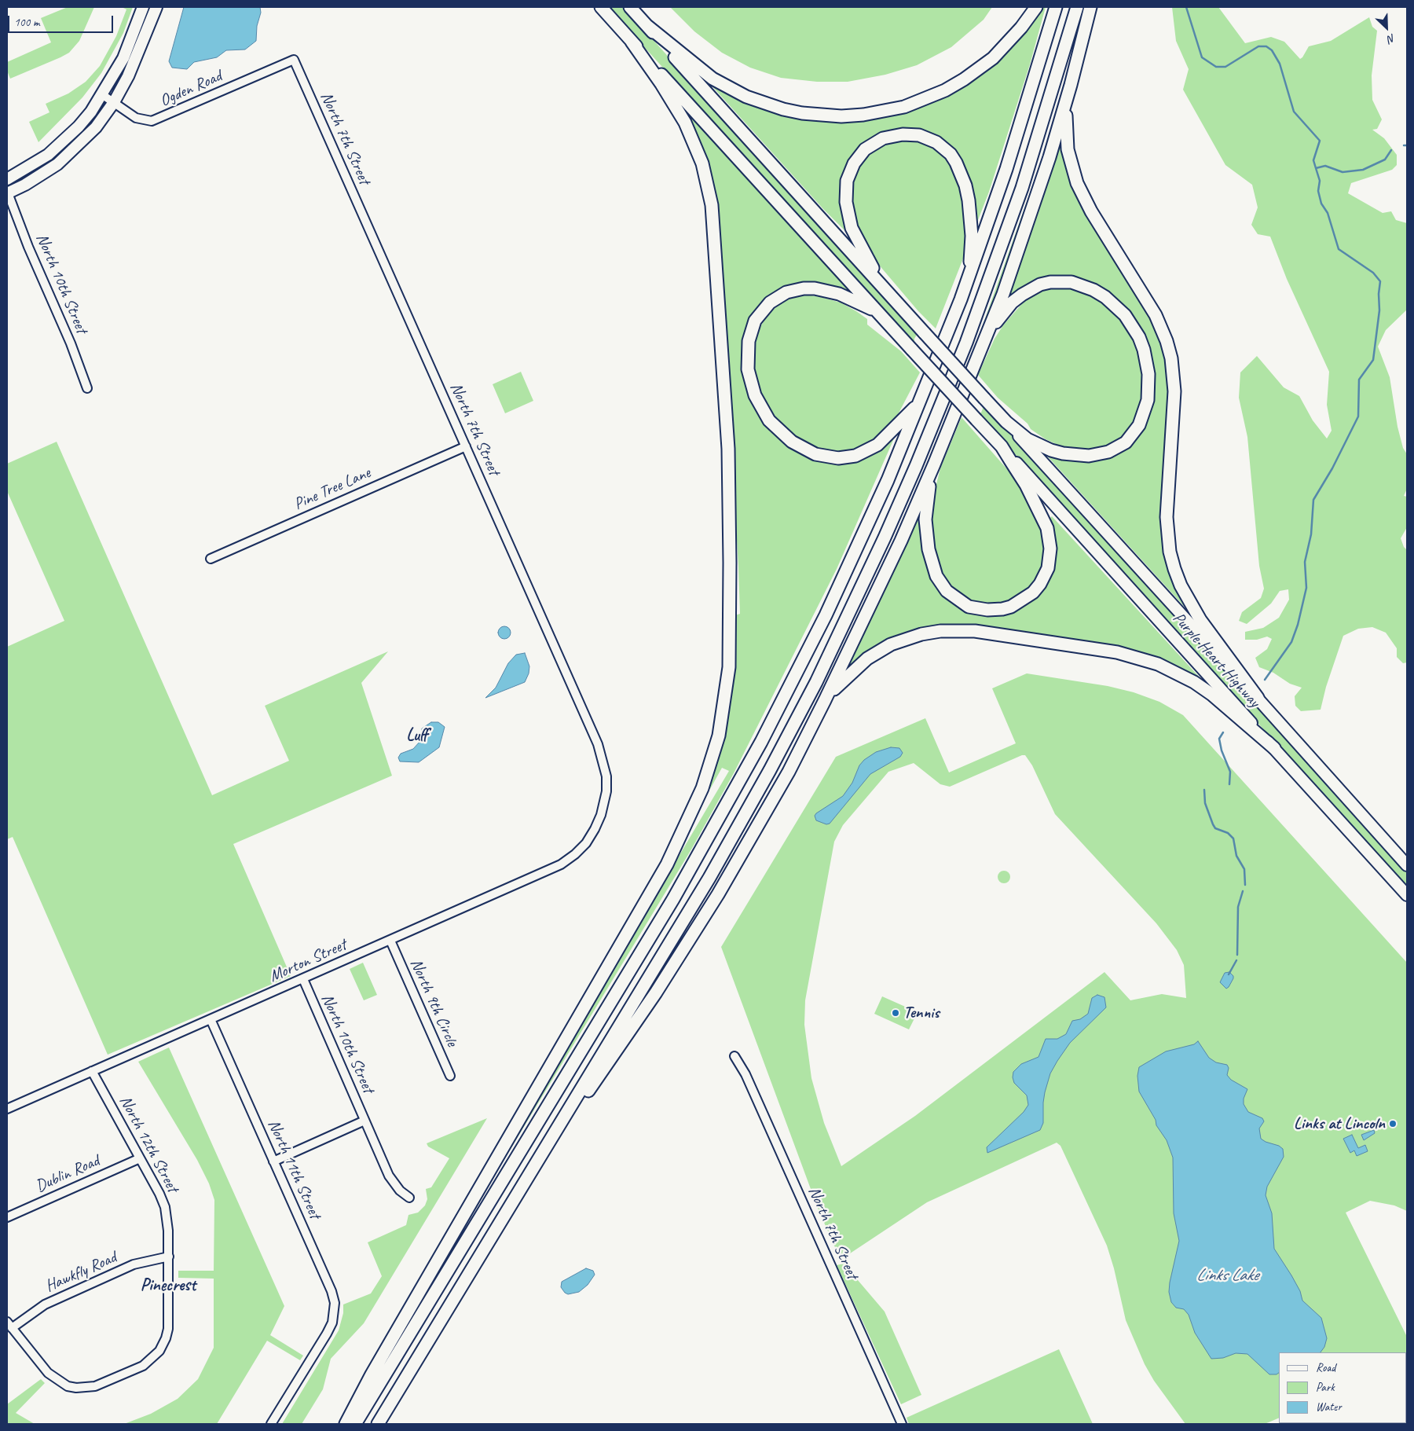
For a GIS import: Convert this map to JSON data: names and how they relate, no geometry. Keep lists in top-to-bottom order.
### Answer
{
  "streets": {
    "main road": ["Purple Heart Highway"],
    "street": [
      "Ogden Road",
      "North 7th Street",
      "North 10th Street",
      "Pine Tree Lane",
      "Morton Street",
      "North 9th Circle",
      "North 12th Street",
      "North 11th Street",
      "Dublin Road",
      "Hawkfly Road"
    ]
  },
  "crossings": [
    ["Ogden Road", "North 7th Street"],
    ["North 7th Street", "Pine Tree Lane"],
    ["North 7th Street", "Morton Street"],
    ["North 10th Street", "Morton Street"],
    ["Morton Street", "North 9th Circle"],
    ["Morton Street", "North 12th Street"],
    ["Morton Street", "North 11th Street"],
    ["North 12th Street", "Dublin Road"],
    ["North 12th Street", "Hawkfly Road"]
  ],
  "districts": ["Luff", "Pinecrest"],
  "water": ["Links Lake"],
  "places": ["Tennis", "Links at Lincoln"],
  "legend": ["Road", "Park", "Water"],
  "scale_bar": "100 m",
  "north": "bottom right"
}
